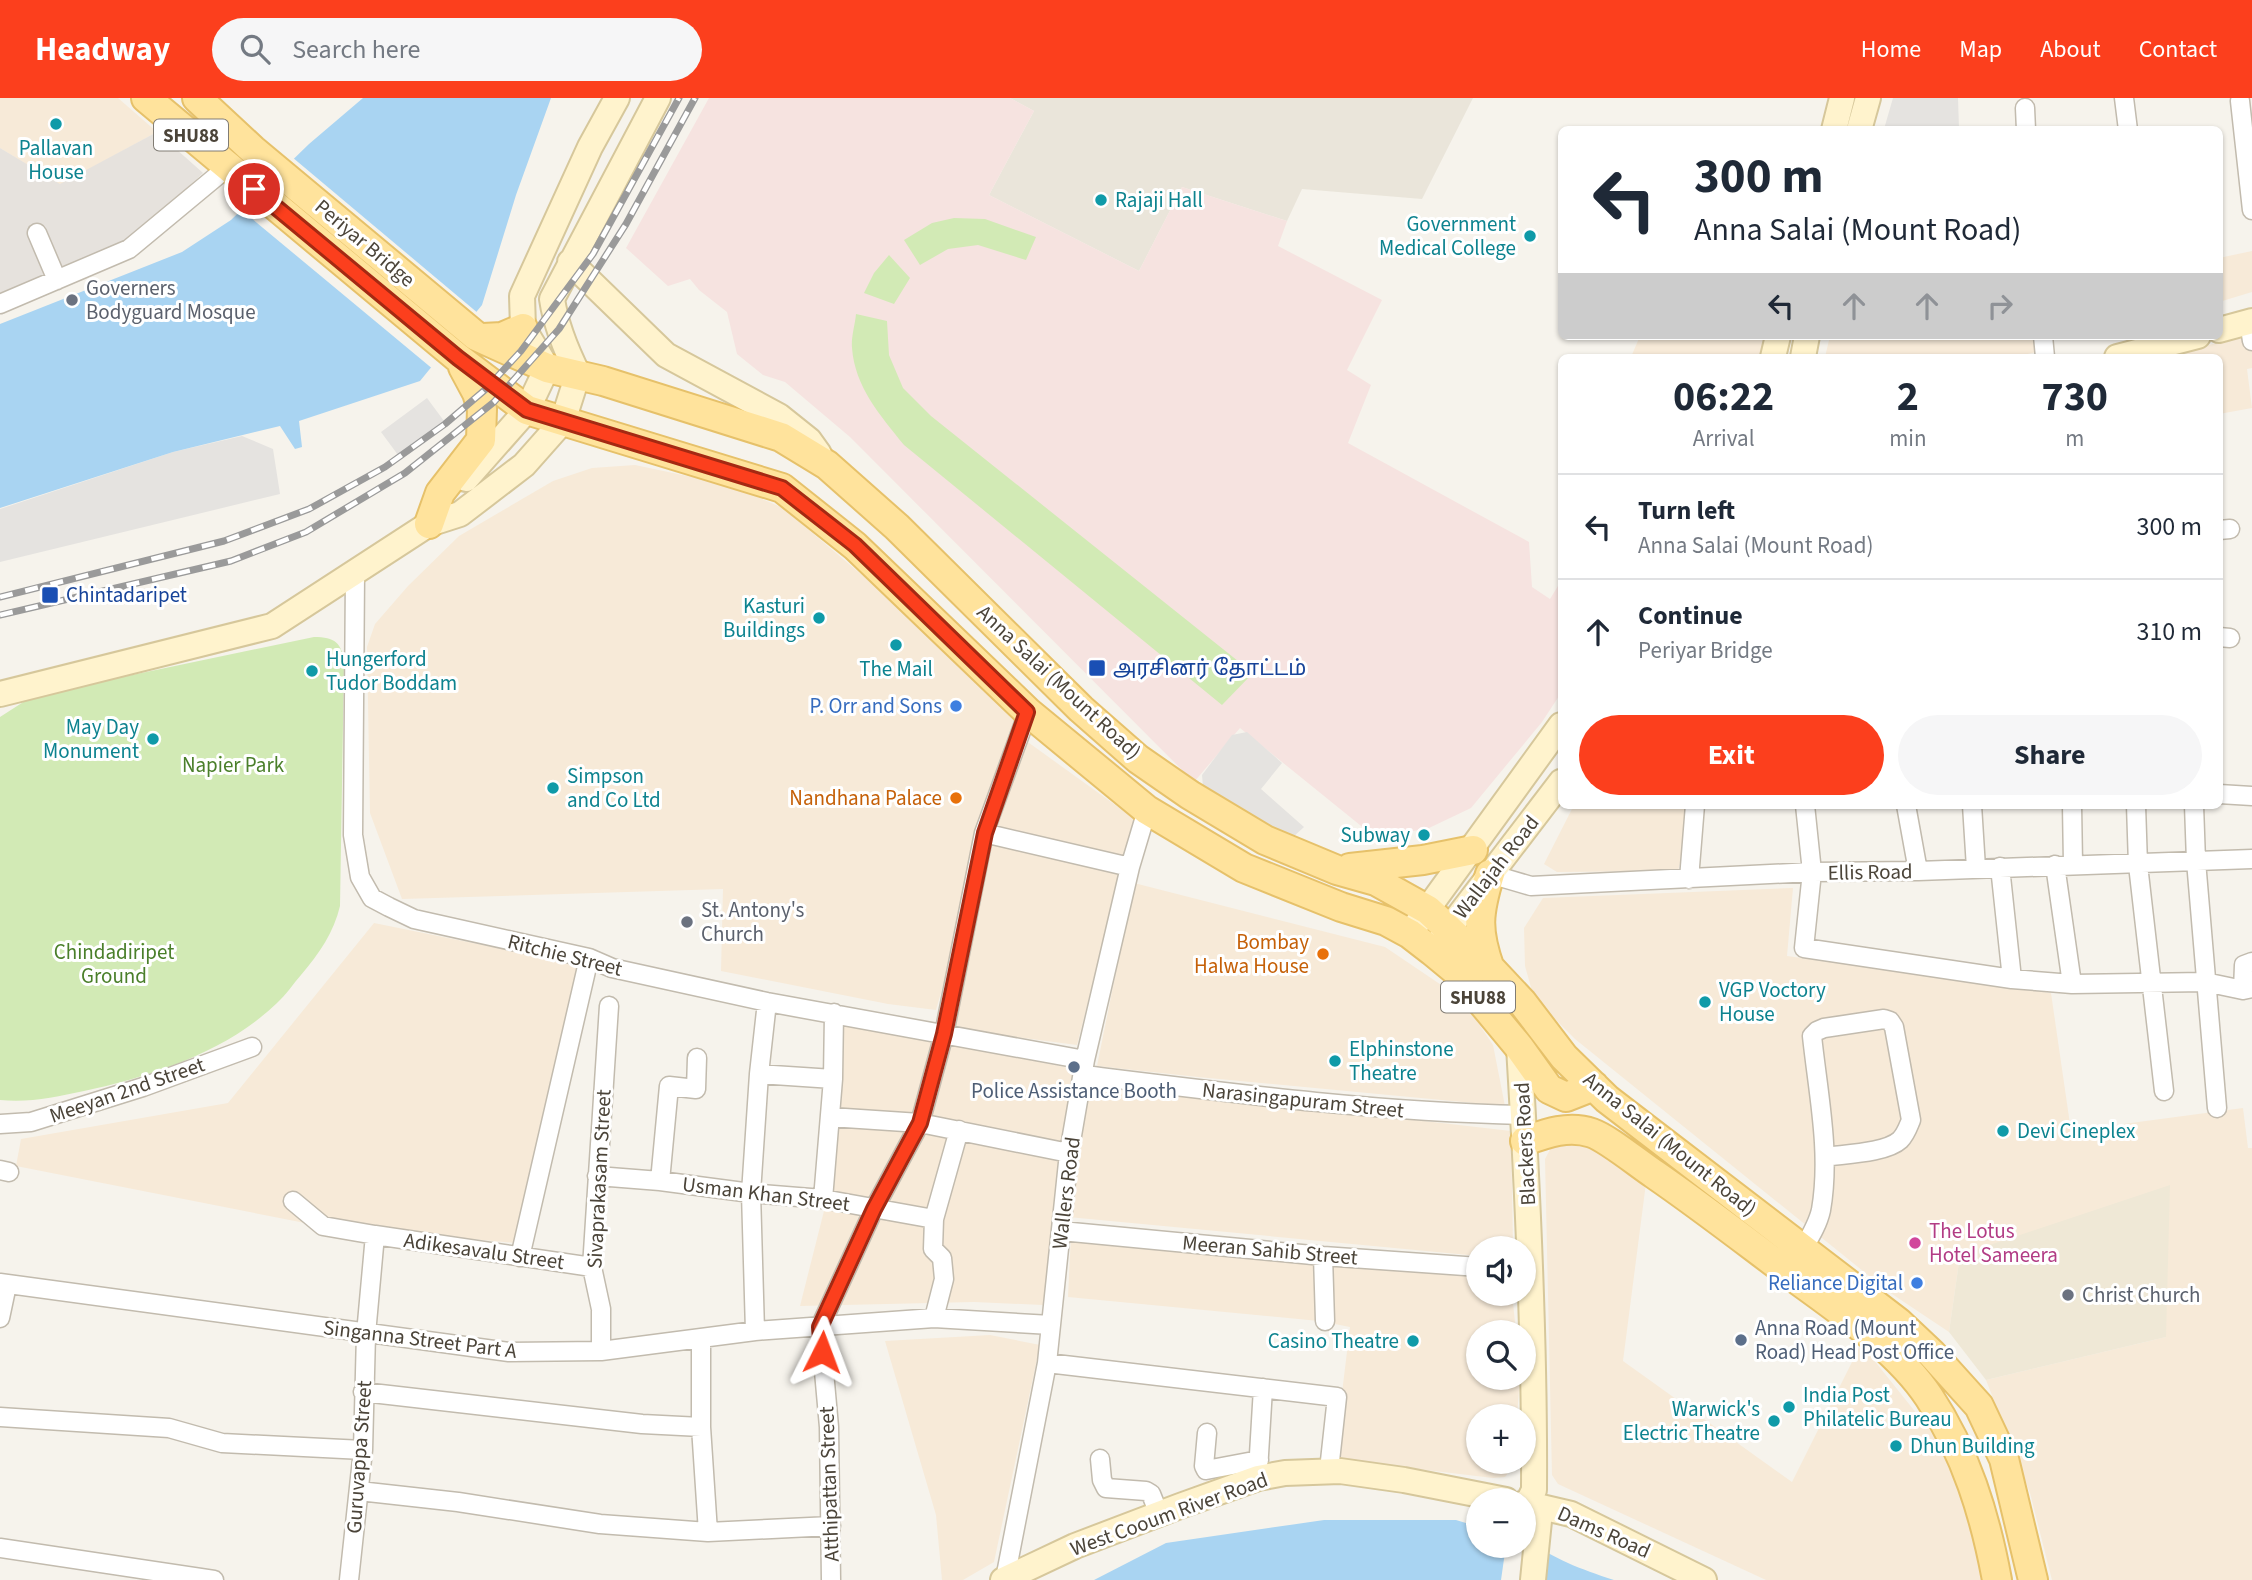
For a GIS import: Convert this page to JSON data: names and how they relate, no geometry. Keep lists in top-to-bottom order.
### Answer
{
  "streets": {
    "main road": [
      "SHU88",
      "Periyar Bridge",
      "Anna Salai (Mount Road)",
      "Wallajah Road",
      "Blackers Road",
      "West Cooum River Road",
      "Dams Road"
    ],
    "street": [
      "Ellis Road",
      "Ritchie Street",
      "Meeyan 2nd Street",
      "Narasingapuram Street",
      "Sivaprakasam Street",
      "Wallers Road",
      "Usman Khan Street",
      "Meeran Sahib Street",
      "Adikesavalu Street",
      "Singanna Street Part A",
      "Guruvappa Street",
      "Atthipattan Street"
    ]
  },
  "crossings": [
    ["SHU88", "Periyar Bridge"],
    ["Periyar Bridge", "Anna Salai (Mount Road)"],
    ["Anna Salai (Mount Road)", "Wallajah Road"],
    ["Anna Salai (Mount Road)", "Blackers Road"],
    ["Anna Salai (Mount Road)", "Wallers Road"],
    ["Anna Salai (Mount Road)", "Atthipattan Street"],
    ["Wallajah Road", "Ellis Road"],
    ["Ritchie Street", "Narasingapuram Street"],
    ["Ritchie Street", "Wallers Road"],
    ["Ritchie Street", "Atthipattan Street"],
    ["Narasingapuram Street", "Blackers Road"],
    ["Narasingapuram Street", "Wallers Road"],
    ["Sivaprakasam Street", "Usman Khan Street"],
    ["Sivaprakasam Street", "Adikesavalu Street"],
    ["Sivaprakasam Street", "Singanna Street Part A"],
    ["Wallers Road", "Meeran Sahib Street"],
    ["Wallers Road", "Singanna Street Part A"],
    ["Wallers Road", "West Cooum River Road"],
    ["Usman Khan Street", "Atthipattan Street"],
    ["Adikesavalu Street", "Guruvappa Street"],
    ["Singanna Street Part A", "Guruvappa Street"],
    ["Singanna Street Part A", "Atthipattan Street"]
  ],
  "parks": ["Napier Park", "Chindadiripet Ground"],
  "places": {
    "other": [
      "Pallavan House",
      "Rajaji Hall",
      "Government Medical College",
      "Governers Bodyguard Mosque",
      "Kasturi Buildings",
      "The Mail",
      "Hungerford Tudor Boddam",
      "P. Orr and Sons",
      "May Day Monument",
      "Simpson and Co Ltd",
      "Nandhana Palace",
      "Subway",
      "St. Antony's Church",
      "Bombay Halwa House",
      "VGP Voctory House",
      "Elphinstone Theatre",
      "Police Assistance Booth",
      "Devi Cineplex",
      "The Lotus Hotel Sameera",
      "Reliance Digital",
      "Christ Church",
      "Anna Road (Mount Road) Head Post Office",
      "Casino Theatre",
      "India Post Philatelic Bureau",
      "Warwick's Electric Theatre",
      "Dhun Building"
    ],
    "transit": ["Chintadaripet", "அரசினர் தோட்டம்"]
  },
  "page": {
    "header": "Headway",
    "search": "Search here",
    "nav": [
      "Home",
      "Map",
      "About",
      "Contact"
    ],
    "turn": ["300 m", "Anna Salai (Mount Road)"],
    "eta": [
      "06:22",
      "Arrival",
      "2",
      "min",
      "730",
      "m"
    ],
    "list": [
      {
        "name": "Turn left",
        "note": "Anna Salai (Mount Road)",
        "value": "300 m"
      },
      {
        "name": "Continue",
        "note": "Periyar Bridge",
        "value": "310 m"
      }
    ],
    "buttons": ["Exit", "Share"],
    "map_buttons": ["+", "−"]
  }
}
